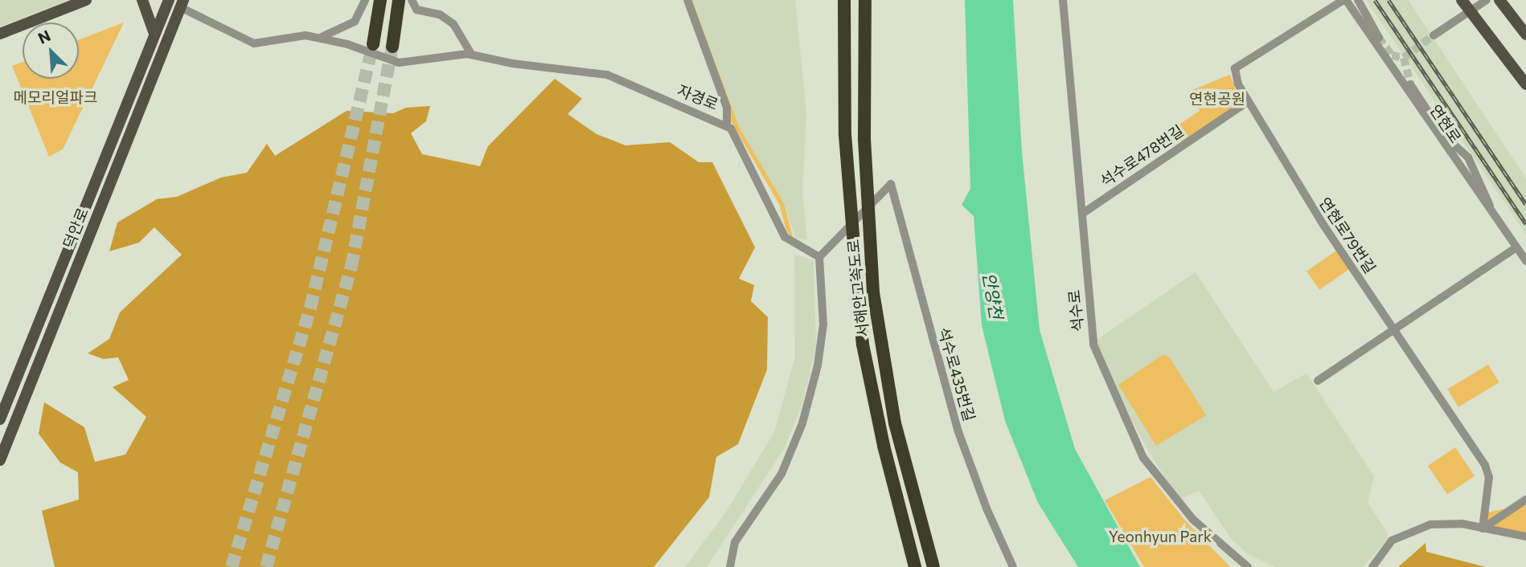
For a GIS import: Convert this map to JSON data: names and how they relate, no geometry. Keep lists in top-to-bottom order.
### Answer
{
  "streets": {
    "highway": ["서해안고속도로"],
    "main road": ["덕안로"],
    "street": [
      "자경로",
      "연현로",
      "석수로478번길",
      "연현로79번길",
      "석수로",
      "석수로435번길"
    ]
  },
  "crossings": [
    ["자경로", "덕안로"],
    ["자경로", "석수로435번길"],
    ["연현로", "연현로79번길"],
    ["석수로478번길", "연현로79번길"],
    ["석수로478번길", "석수로"]
  ],
  "water": ["안양천"],
  "parks": ["메모리얼파크", "연현공원", "Yeonhyun Park"],
  "north": "top left"
}
